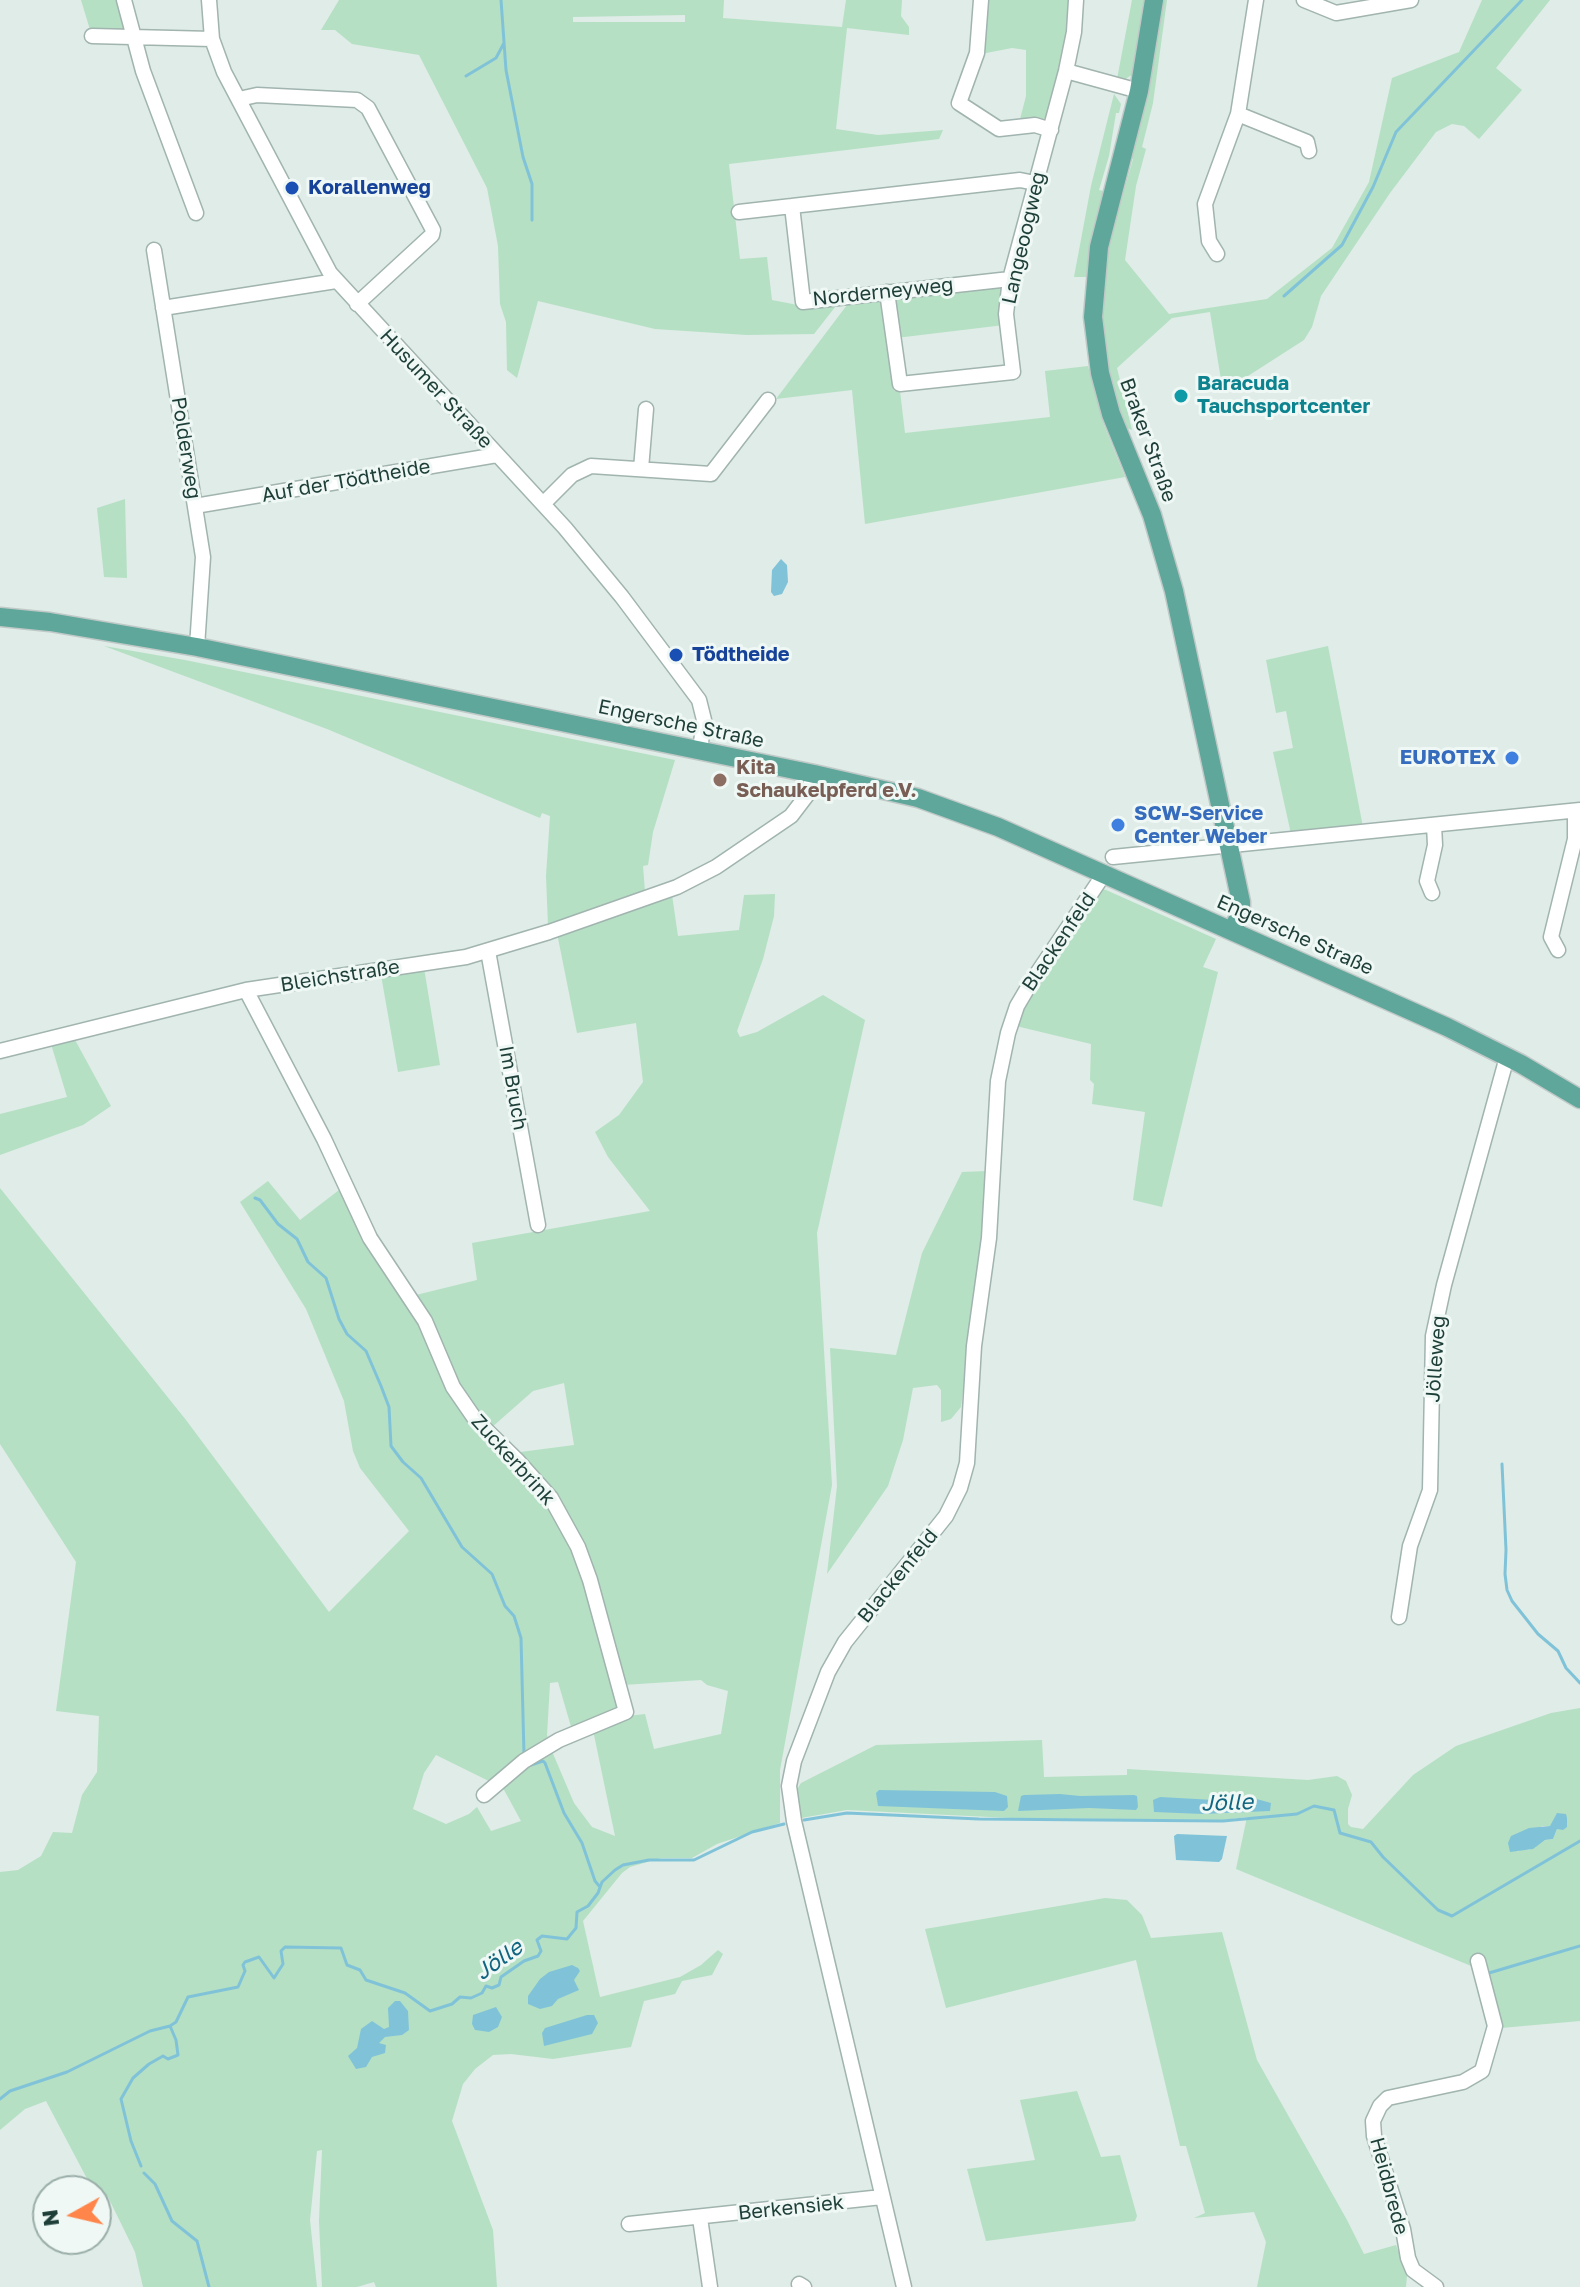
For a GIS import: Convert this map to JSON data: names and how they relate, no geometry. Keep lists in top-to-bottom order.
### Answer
{
  "streets": {
    "main road": ["Braker Straße", "Engersche Straße"],
    "street": [
      "Langeoogweg",
      "Norderneyweg",
      "Husumer Straße",
      "Polderweg",
      "Auf der Tödtheide",
      "Blackenfeld",
      "Bleichstraße",
      "Im Bruch",
      "Jölleweg",
      "Zuckerbrink",
      "Heidbrede",
      "Berkensiek"
    ]
  },
  "crossings": [
    ["Langeoogweg", "Norderneyweg"],
    ["Husumer Straße", "Auf der Tödtheide"],
    ["Husumer Straße", "Engersche Straße"],
    ["Braker Straße", "Engersche Straße"],
    ["Polderweg", "Auf der Tödtheide"],
    ["Polderweg", "Engersche Straße"],
    ["Engersche Straße", "Blackenfeld"],
    ["Engersche Straße", "Bleichstraße"],
    ["Engersche Straße", "Jölleweg"],
    ["Blackenfeld", "Berkensiek"],
    ["Bleichstraße", "Im Bruch"],
    ["Bleichstraße", "Zuckerbrink"]
  ],
  "water": ["Jölle"],
  "places": [
    "Korallenweg",
    "Baracuda Tauchsportcenter",
    "Tödtheide",
    "EUROTEX",
    "Kita Schaukelpferd e.V.",
    "SCW-Service Center Weber"
  ],
  "north": "left"
}
